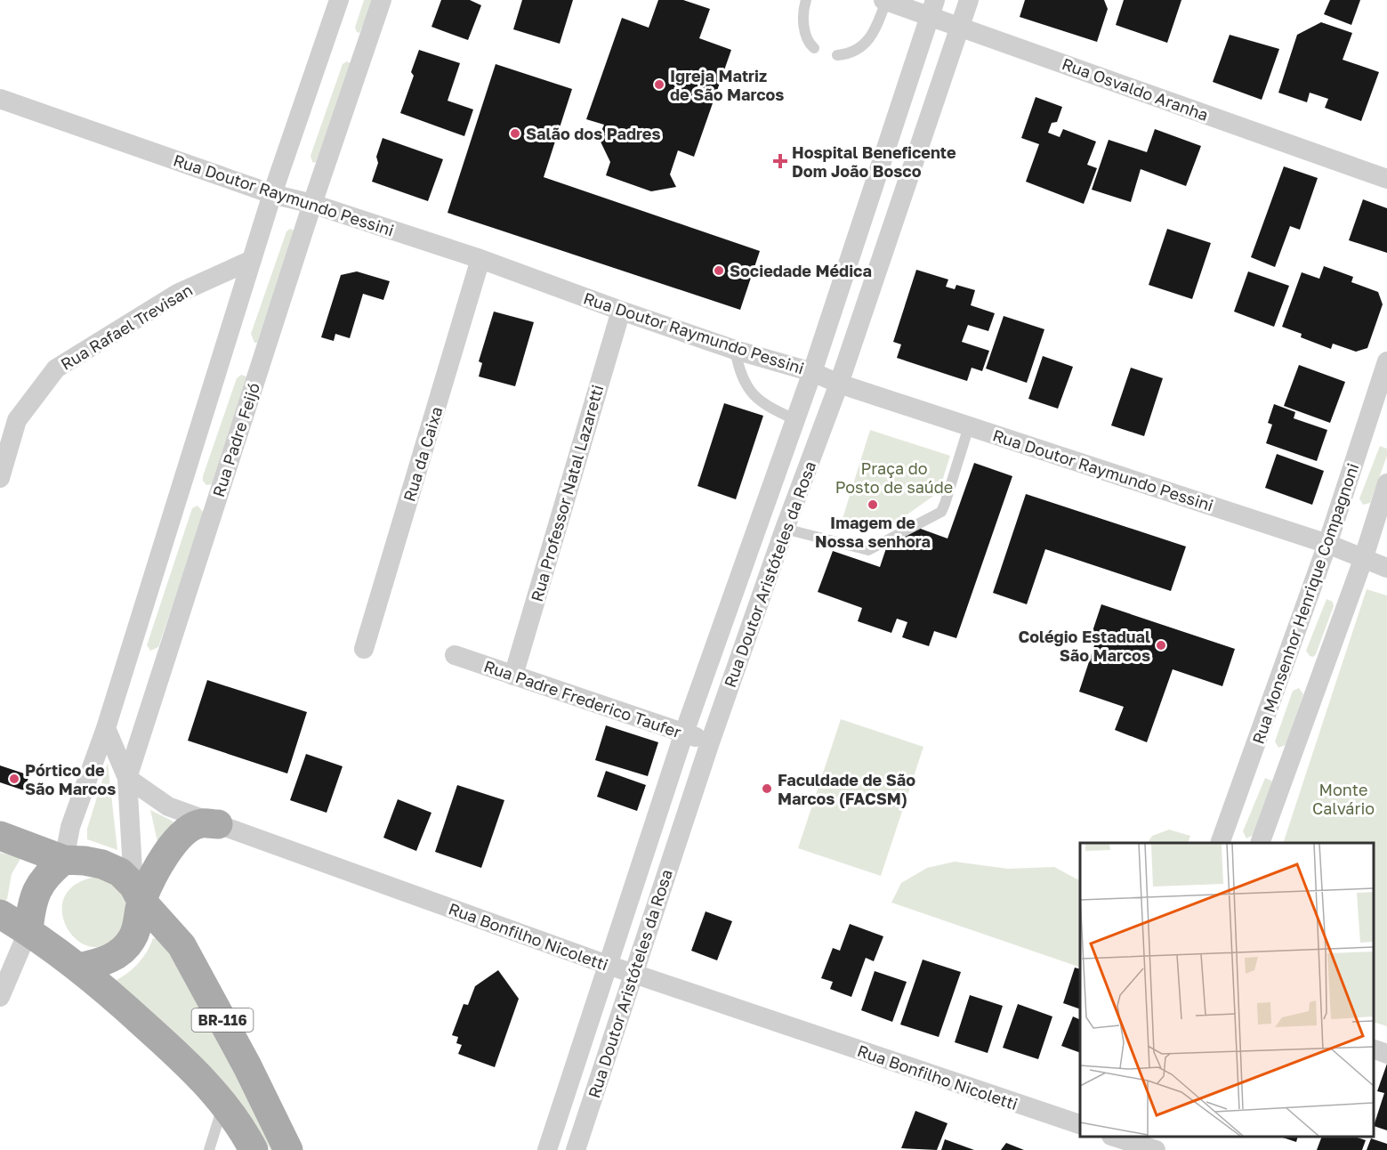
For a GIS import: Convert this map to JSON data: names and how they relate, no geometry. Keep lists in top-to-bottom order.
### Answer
{
  "streets": {
    "main road": ["BR-116"],
    "street": [
      "Rua Osvaldo Aranha",
      "Rua Doutor Raymundo Pessini",
      "Rua Rafael Trevisan",
      "Rua Padre Feijó",
      "Rua da Caixa",
      "Rua Professor Natal Lazaretti",
      "Rua Doutor Aristóteles da Rosa",
      "Rua Monsenhor Henrique Compagnoni",
      "Rua Padre Frederico Taufer",
      "Rua Bonfilho Nicoletti"
    ]
  },
  "crossings": [
    ["Rua Osvaldo Aranha", "Rua Doutor Aristóteles da Rosa"],
    ["Rua Doutor Raymundo Pessini", "Rua Padre Feijó"],
    ["Rua Doutor Raymundo Pessini", "Rua da Caixa"],
    ["Rua Doutor Raymundo Pessini", "Rua Professor Natal Lazaretti"],
    ["Rua Doutor Raymundo Pessini", "Rua Doutor Aristóteles da Rosa"],
    ["Rua Doutor Raymundo Pessini", "Rua Monsenhor Henrique Compagnoni"],
    ["Rua Padre Feijó", "Rua Bonfilho Nicoletti"],
    ["Rua Padre Feijó", "BR-116"],
    ["Rua Professor Natal Lazaretti", "Rua Padre Frederico Taufer"],
    ["Rua Doutor Aristóteles da Rosa", "Rua Padre Frederico Taufer"],
    ["Rua Doutor Aristóteles da Rosa", "Rua Bonfilho Nicoletti"]
  ],
  "parks": ["Praça do Posto de saúde", "Monte Calvário"],
  "places": {
    "other": [
      "Igreja Matriz de São Marcos",
      "Salão dos Padres",
      "Sociedade Médica",
      "Imagem de Nossa senhora",
      "Colégio Estadual São Marcos",
      "Pórtico de São Marcos",
      "Faculdade de São Marcos (FACSM)"
    ],
    "health": ["Hospital Beneficente Dom João Bosco"]
  }
}
